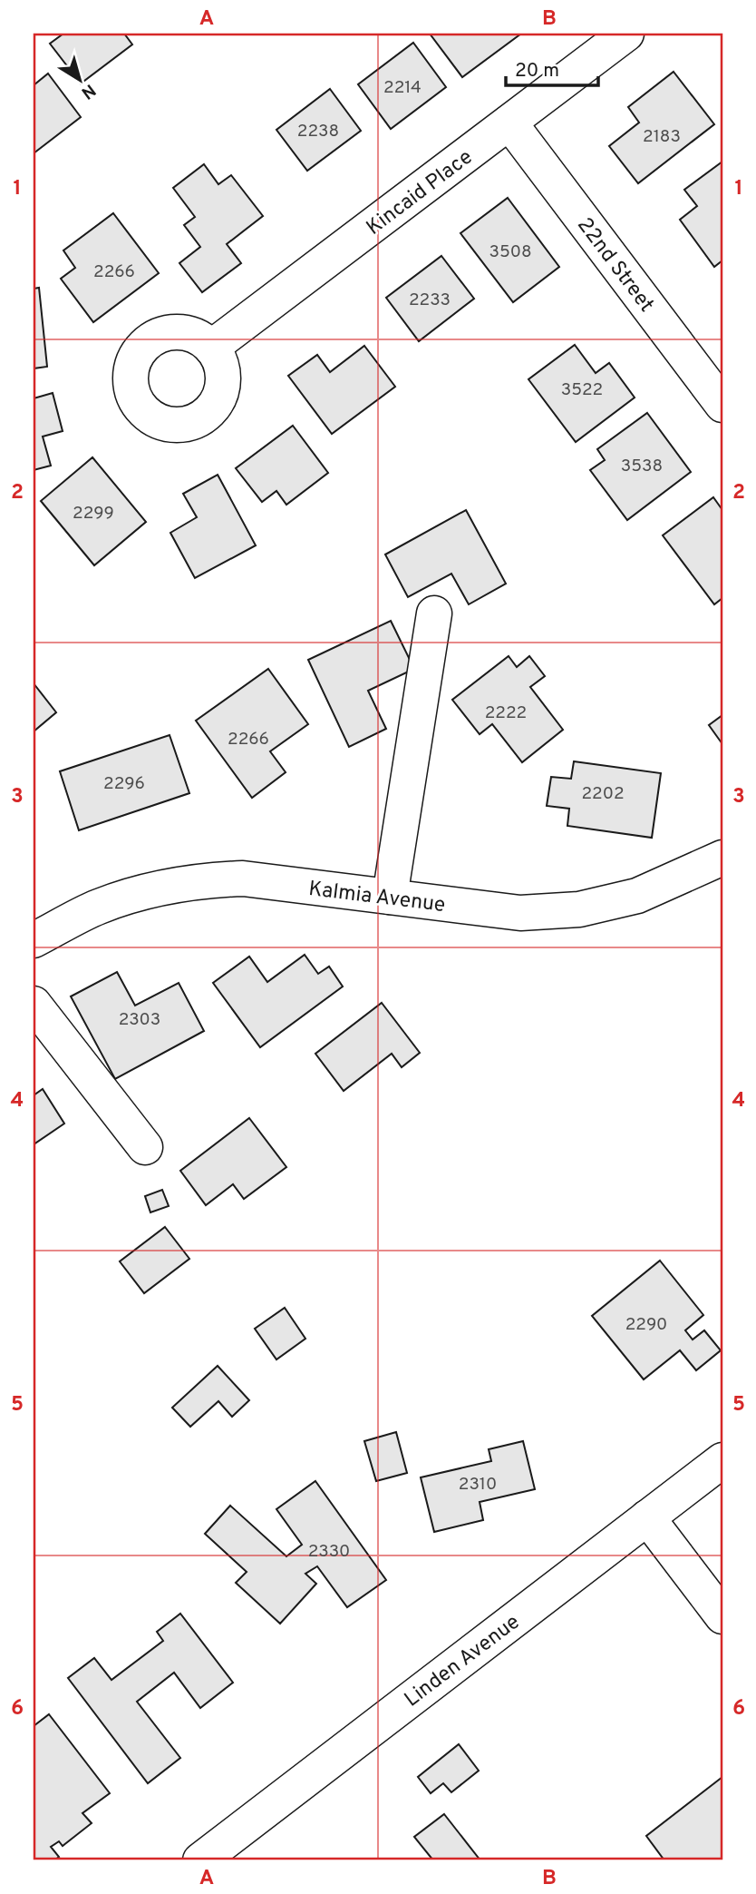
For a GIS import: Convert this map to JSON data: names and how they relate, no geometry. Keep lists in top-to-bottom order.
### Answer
{
  "streets": {
    "street": [
      "Kincaid Place",
      "22nd Street",
      "Kalmia Avenue",
      "Linden Avenue"
    ]
  },
  "crossings": [
    ["Kincaid Place", "22nd Street"]
  ],
  "house_numbers": [
    "2214",
    "2238",
    "2183",
    "3508",
    "2266",
    "2233",
    "3522",
    "3538",
    "2299",
    "2222",
    "2266",
    "2296",
    "2202",
    "2303",
    "2290",
    "2310",
    "2330"
  ],
  "scale_bar": "20 m",
  "north": "bottom right",
  "grid": {
    "columns": ["A", "B"],
    "rows": [
      "1",
      "2",
      "3",
      "4",
      "5",
      "6"
    ]
  }
}
